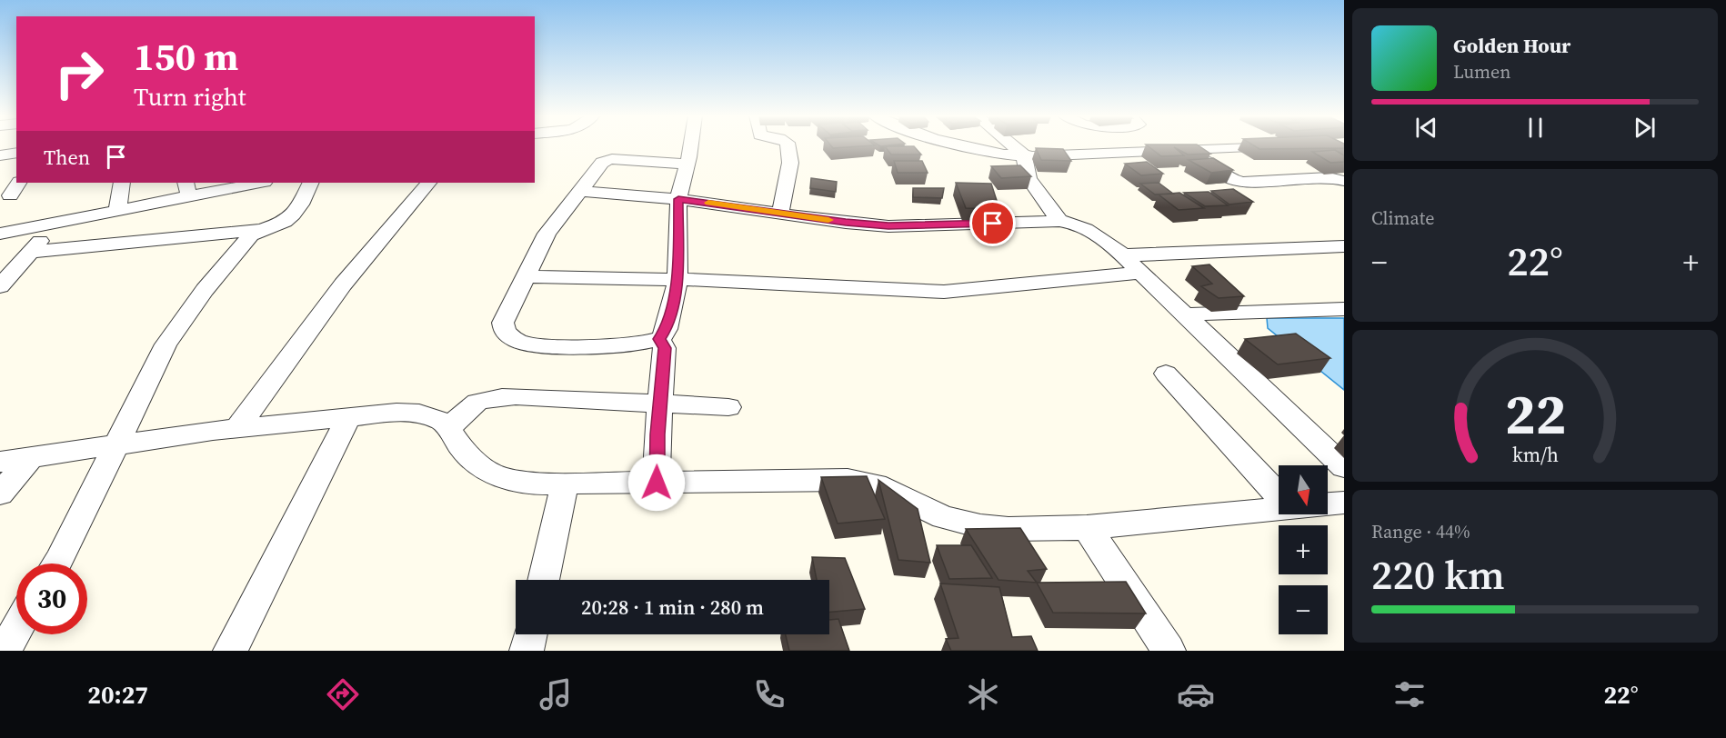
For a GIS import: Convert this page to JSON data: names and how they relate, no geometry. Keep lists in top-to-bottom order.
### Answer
{
  "north": "bottom",
  "page": {
    "turn": ["150 m", "Turn right"],
    "song": ["Golden Hour", "Lumen"],
    "then": "Then",
    "tile": [
      "Climate",
      ["Range · 44%", "220 km"]
    ],
    "heat": ["−", "22°", "+"],
    "map_buttons": ["+", "−"],
    "limit": "30",
    "trip": "20:28 · 1 min · 280 m",
    "tabs": ["20:27", "22°"],
    "gauge": ["22", "km/h"]
  }
}
